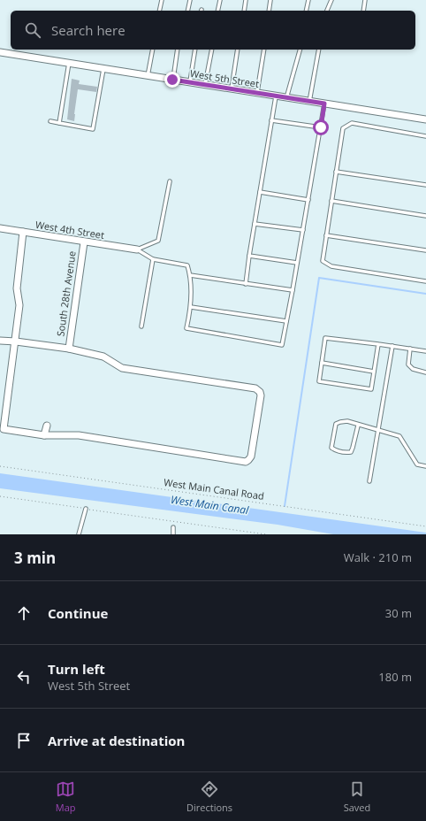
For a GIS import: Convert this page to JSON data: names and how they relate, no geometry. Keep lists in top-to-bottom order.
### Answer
{
  "streets": {
    "street": ["West 5th Street", "West 4th Street", "South 28th Avenue"],
    "path": ["West Main Canal Road"]
  },
  "crossings": [
    ["West 4th Street", "South 28th Avenue"]
  ],
  "water": ["West Main Canal"],
  "page": {
    "search": "Search here",
    "heading": ["3 min", "Walk · 210 m"],
    "list": [
      ["Continue", "30 m"],
      ["Turn left", "West 5th Street", "180 m"],
      "Arrive at destination"
    ],
    "nav": ["Map", "Directions", "Saved"]
  }
}
